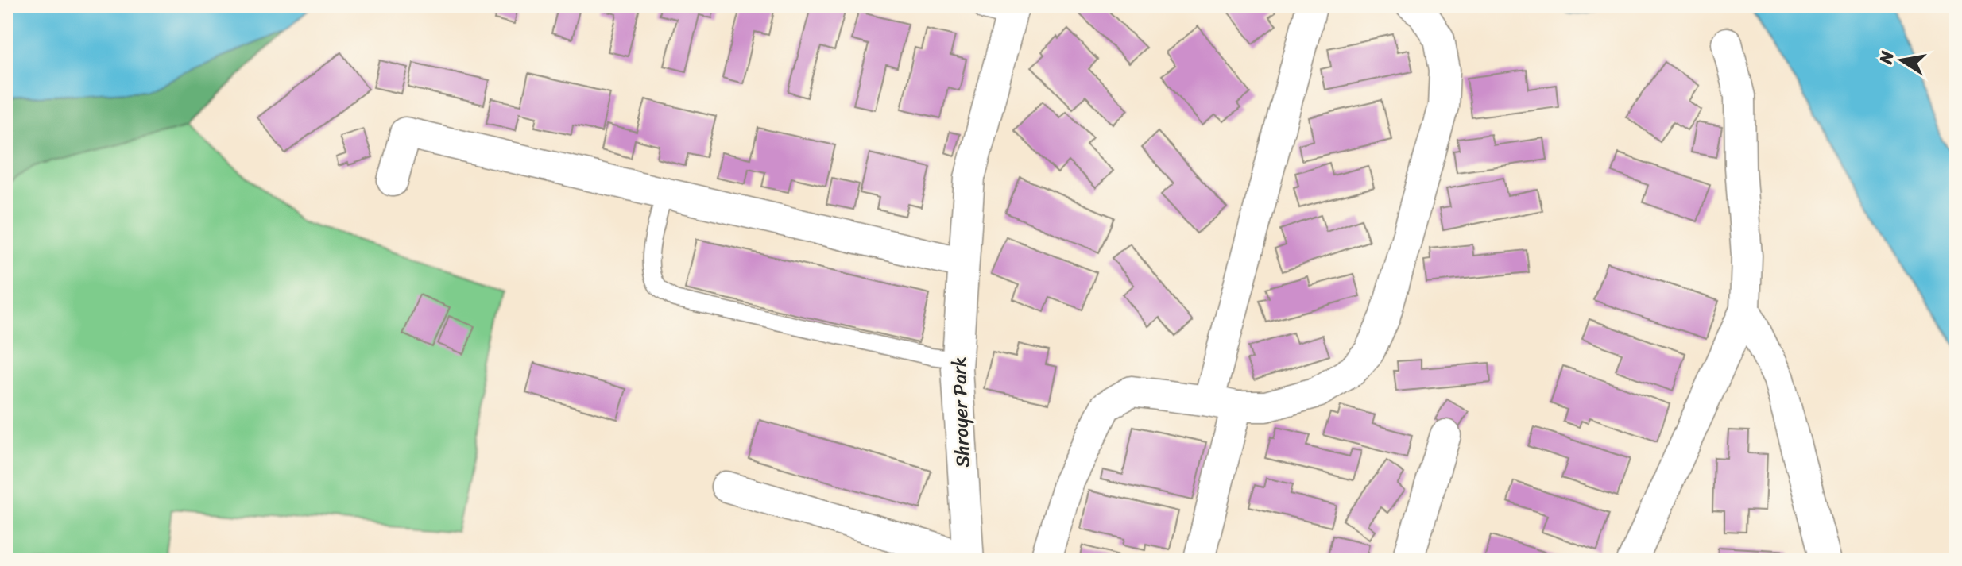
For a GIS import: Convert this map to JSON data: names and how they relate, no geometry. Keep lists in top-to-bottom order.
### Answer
{
  "streets": {
    "street": ["Shroyer Park"]
  },
  "north": "left"
}
